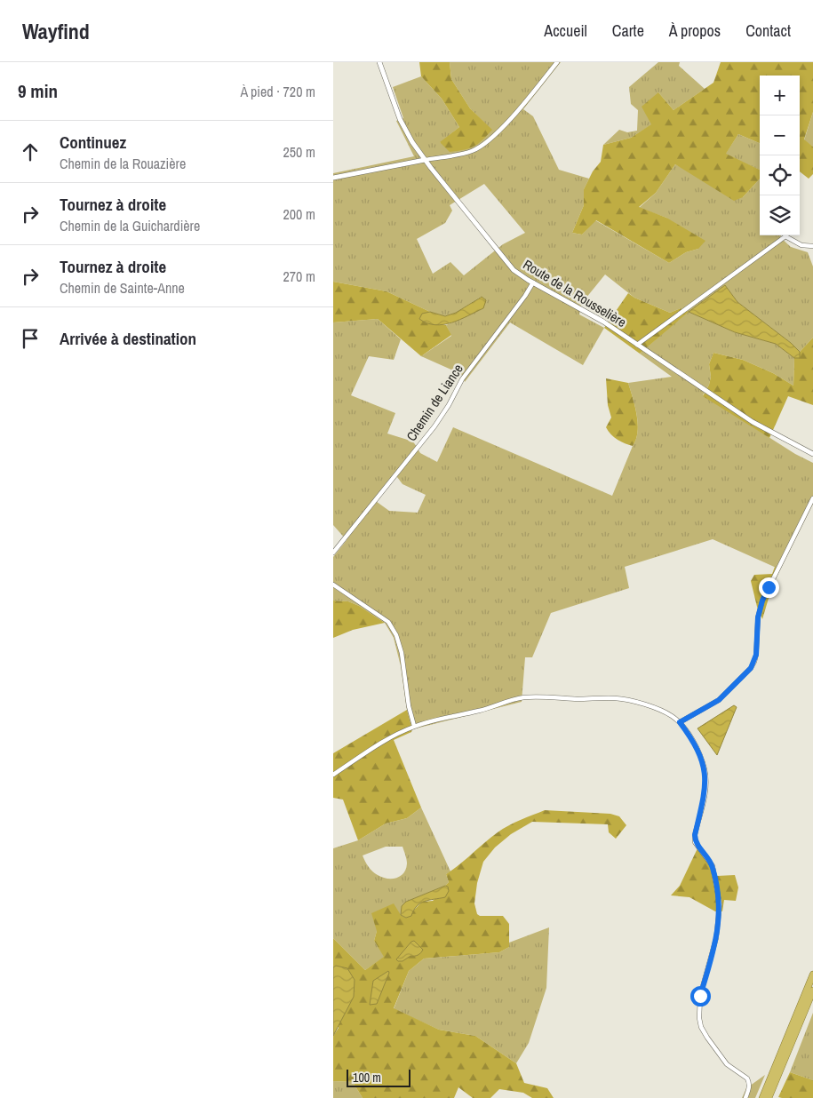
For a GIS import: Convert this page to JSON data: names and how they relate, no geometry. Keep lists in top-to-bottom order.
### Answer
{
  "streets": {
    "street": ["Route de la Rousselière", "Chemin de Liance"]
  },
  "crossings": [
    ["Route de la Rousselière", "Chemin de Liance"]
  ],
  "scale_bar": "100 m",
  "page": {
    "header": "Wayfind",
    "nav": [
      "Accueil",
      "Carte",
      "À propos",
      "Contact"
    ],
    "heading": ["9 min", "À pied · 720 m"],
    "map_buttons": ["+", "−"],
    "list": [
      ["Continuez", "Chemin de la Rouazière", "250 m"],
      ["Tournez à droite", "Chemin de la Guichardière", "200 m"],
      ["Tournez à droite", "Chemin de Sainte-Anne", "270 m"],
      "Arrivée à destination"
    ],
    "scale": "100 m"
  }
}
